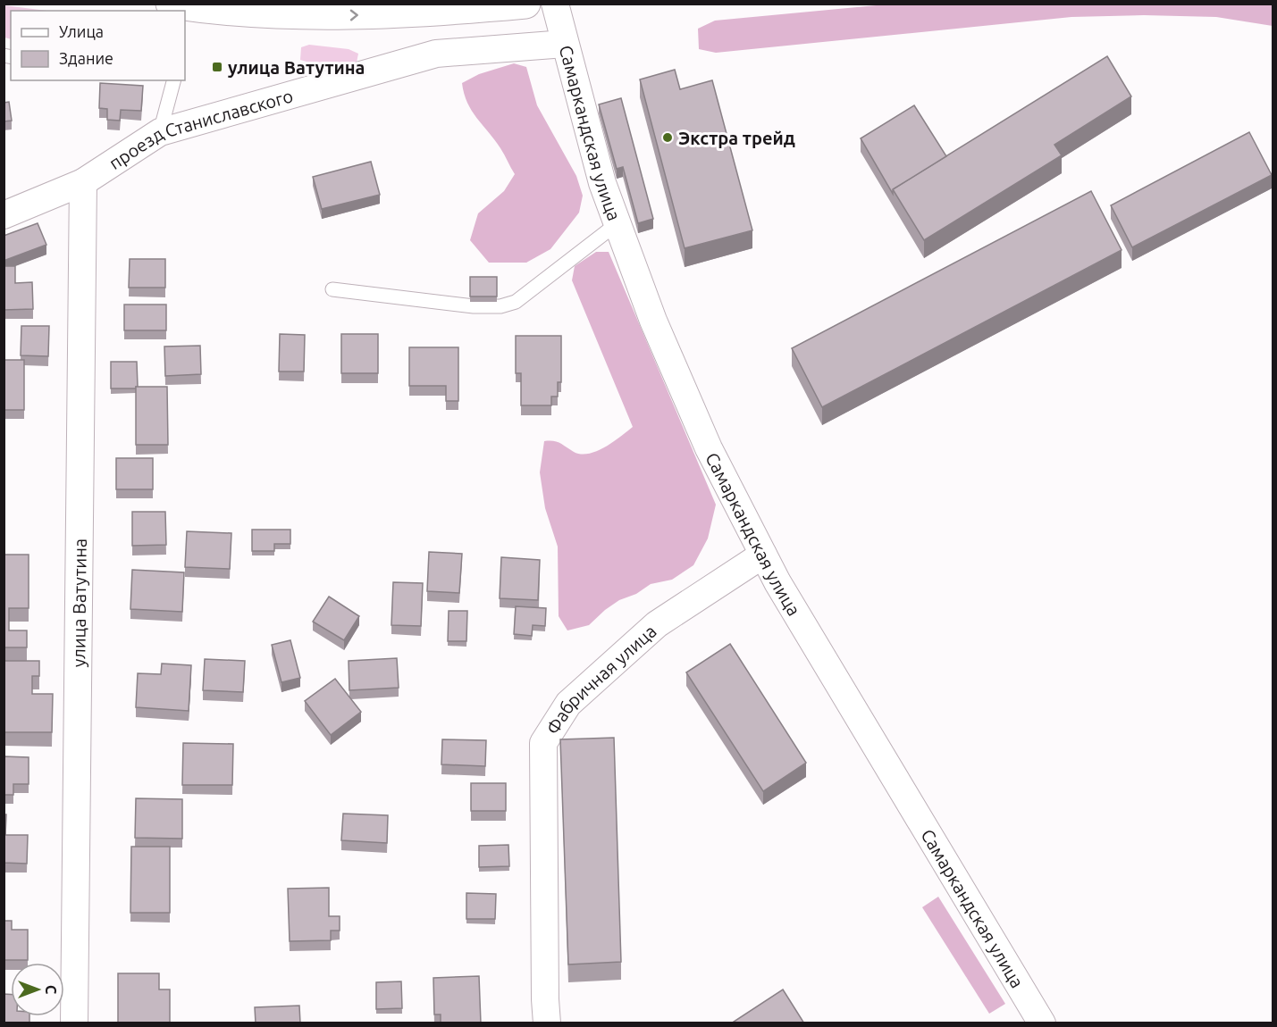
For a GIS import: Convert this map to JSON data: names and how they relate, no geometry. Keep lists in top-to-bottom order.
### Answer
{
  "streets": {
    "street": [
      "проезд Станиславского",
      "Самаркандская улица",
      "улица Ватутина",
      "Фабричная улица"
    ]
  },
  "crossings": [
    ["проезд Станиславского", "Самаркандская улица"],
    ["проезд Станиславского", "улица Ватутина"],
    ["Самаркандская улица", "Фабричная улица"]
  ],
  "places": {
    "transit": ["улица Ватутина"],
    "other": ["Экстра трейд"]
  },
  "legend": ["Улица", "Здание"],
  "north": "right"
}
